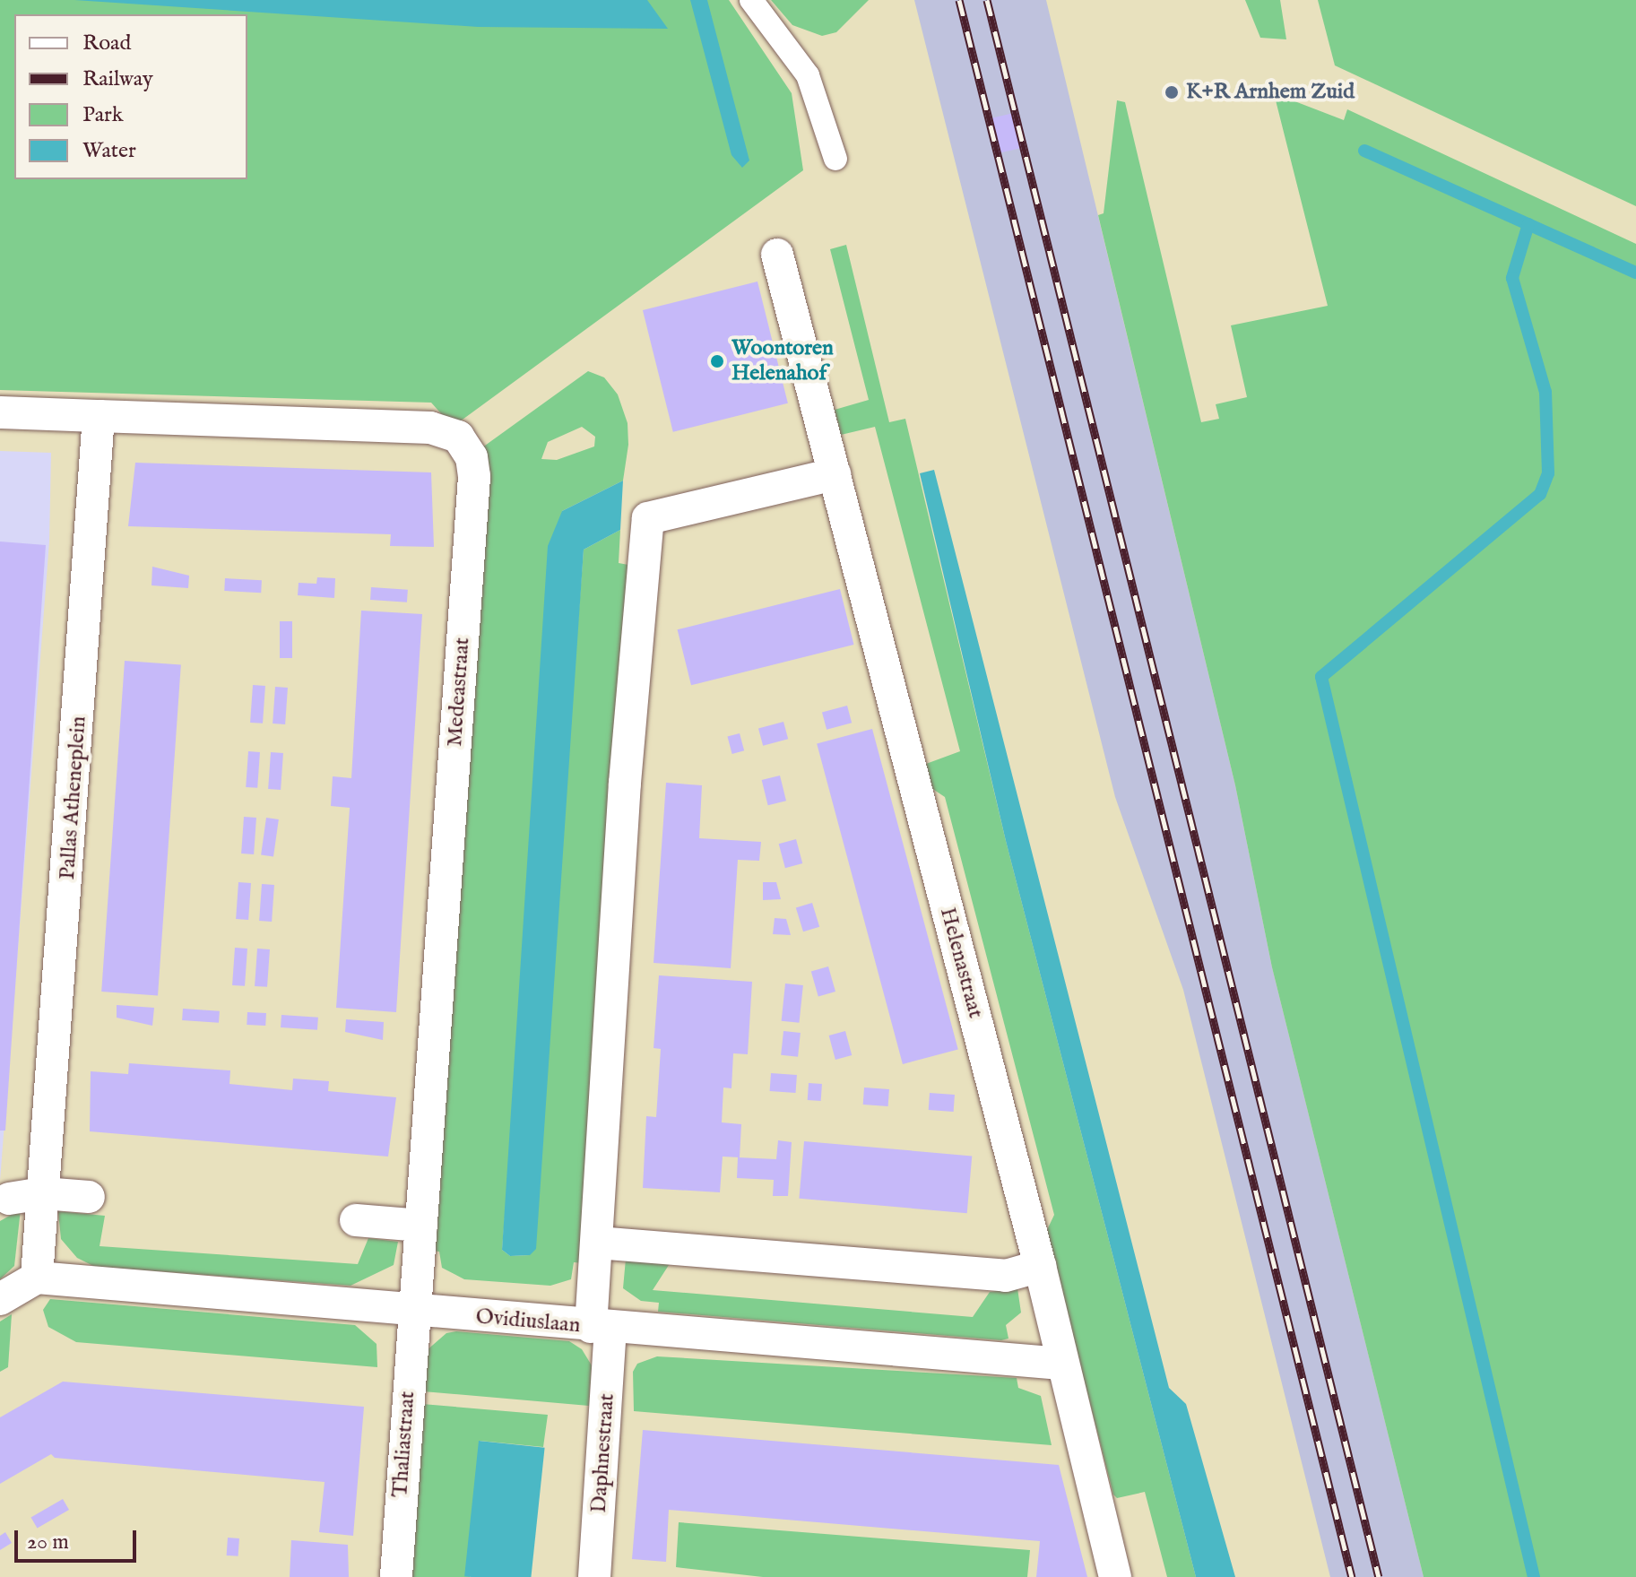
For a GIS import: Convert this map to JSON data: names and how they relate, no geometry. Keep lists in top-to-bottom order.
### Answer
{
  "streets": {
    "street": [
      "Medeastraat",
      "Pallas Atheneplein",
      "Helenastraat",
      "Ovidiuslaan",
      "Thaliastraat",
      "Daphnestraat"
    ]
  },
  "crossings": [
    ["Medeastraat", "Pallas Atheneplein"],
    ["Medeastraat", "Ovidiuslaan"],
    ["Medeastraat", "Thaliastraat"],
    ["Pallas Atheneplein", "Ovidiuslaan"],
    ["Helenastraat", "Ovidiuslaan"],
    ["Ovidiuslaan", "Thaliastraat"],
    ["Ovidiuslaan", "Daphnestraat"]
  ],
  "places": ["K+R Arnhem Zuid", "Woontoren Helenahof"],
  "legend": [
    "Road",
    "Railway",
    "Park",
    "Water"
  ],
  "scale_bar": "20 m"
}
